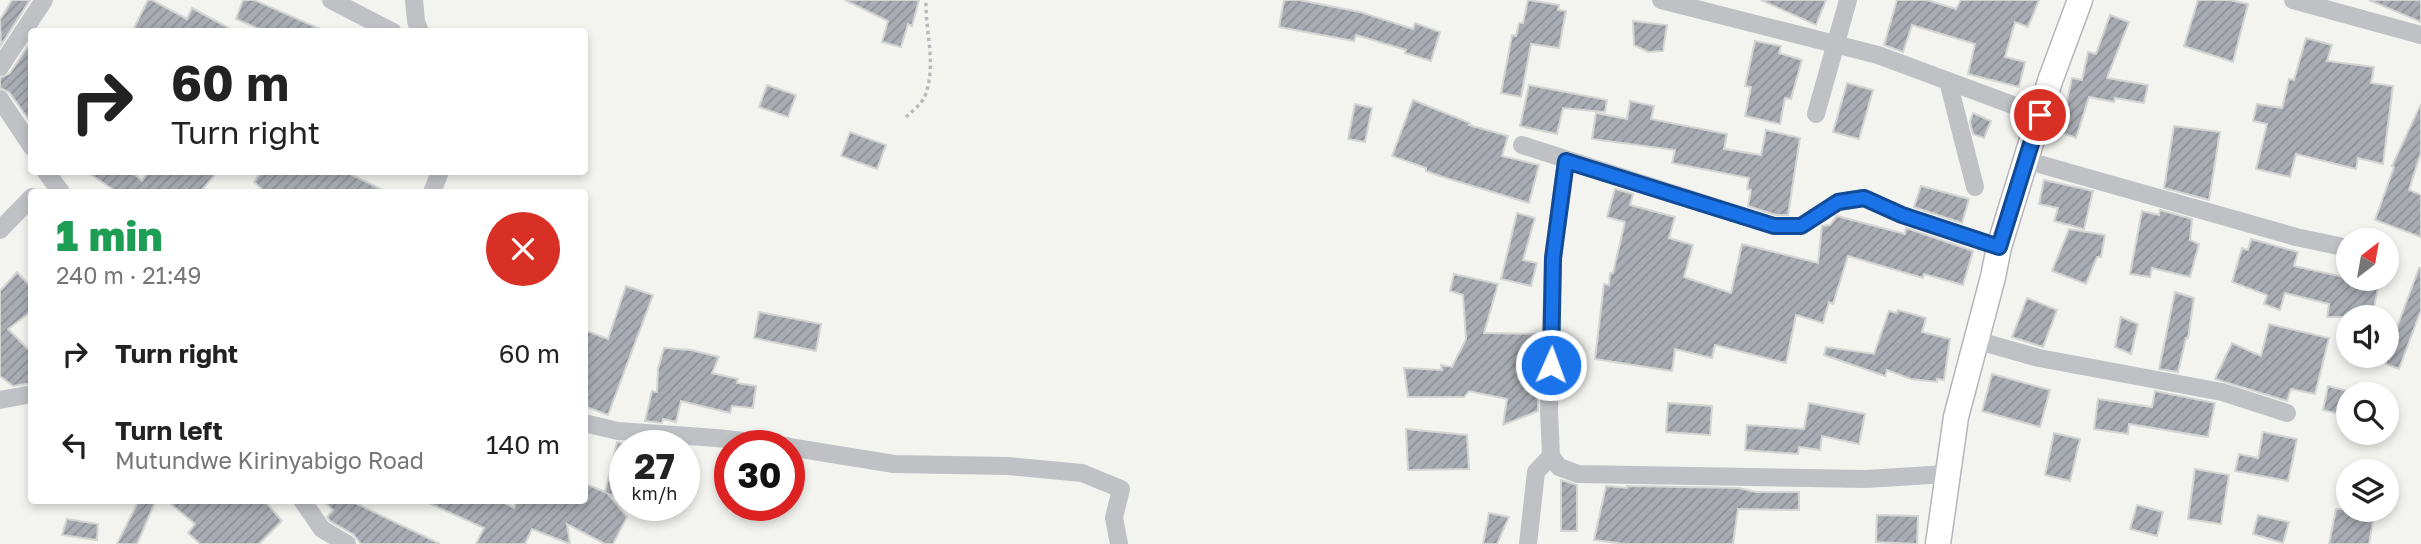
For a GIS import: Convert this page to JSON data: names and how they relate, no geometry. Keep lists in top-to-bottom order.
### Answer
{
  "north": "top right",
  "page": {
    "turn": ["60 m", "Turn right"],
    "heading": ["1 min", "240 m · 21:49"],
    "list": [
      {
        "name": "Turn right",
        "value": "60 m"
      },
      {
        "name": "Turn left",
        "note": "Mutundwe Kirinyabigo Road",
        "value": "140 m"
      }
    ],
    "speed": "27 km/h",
    "limit": "30"
  }
}
